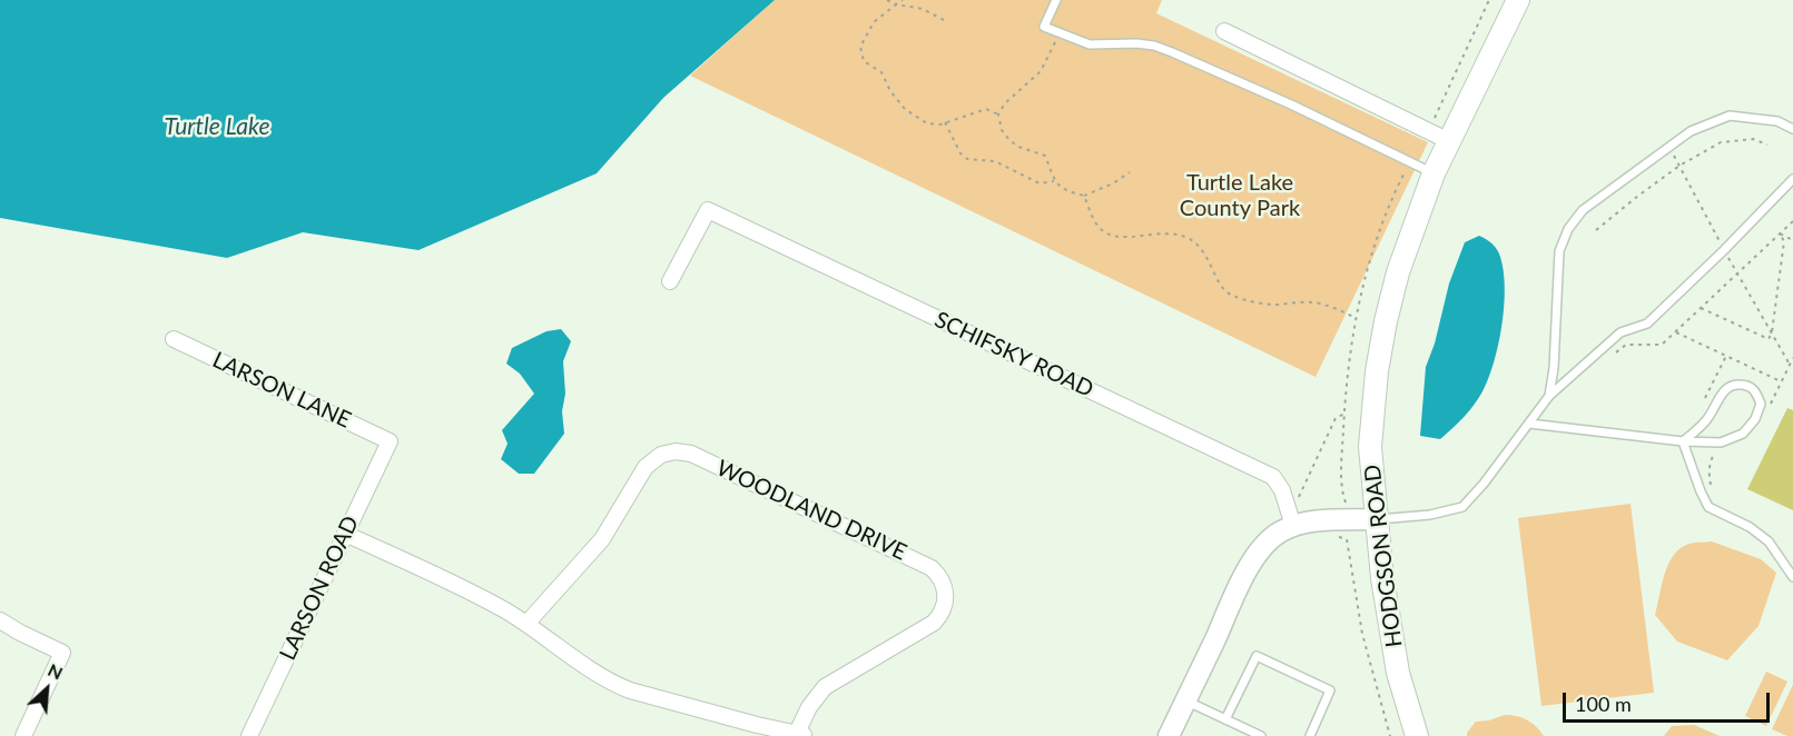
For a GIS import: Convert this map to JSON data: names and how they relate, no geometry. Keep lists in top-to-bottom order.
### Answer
{
  "streets": {
    "main road": ["HODGSON ROAD"],
    "street": [
      "SCHIFSKY ROAD",
      "LARSON LANE",
      "WOODLAND DRIVE",
      "LARSON ROAD"
    ]
  },
  "crossings": [
    ["LARSON LANE", "LARSON ROAD"]
  ],
  "water": ["Turtle Lake"],
  "parks": ["Turtle Lake County Park"],
  "scale_bar": "100 m",
  "north": "top right"
}
